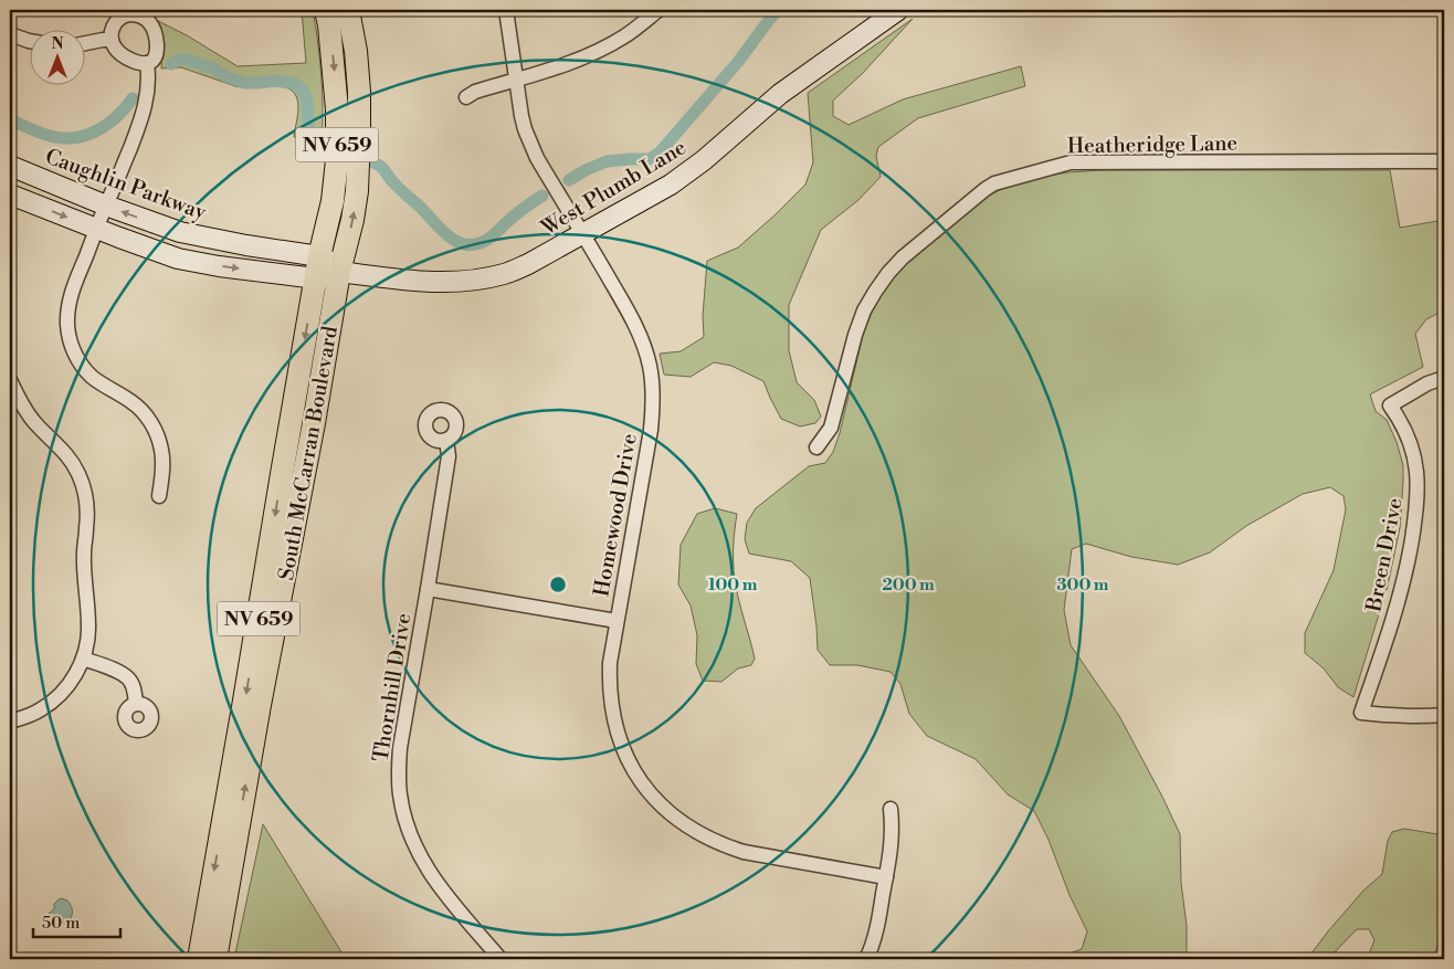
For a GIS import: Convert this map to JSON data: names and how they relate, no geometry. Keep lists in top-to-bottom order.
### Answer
{
  "streets": {
    "main road": [
      "NV 659",
      "Caughlin Parkway",
      "West Plumb Lane",
      "South McCarran Boulevard"
    ],
    "street": [
      "Heatheridge Lane",
      "Homewood Drive",
      "Breen Drive",
      "Thornhill Drive"
    ]
  },
  "crossings": [
    ["Caughlin Parkway", "West Plumb Lane"],
    ["Caughlin Parkway", "South McCarran Boulevard"],
    ["West Plumb Lane", "South McCarran Boulevard"],
    ["West Plumb Lane", "Homewood Drive"]
  ],
  "scale_bar": "50 m",
  "north": "top",
  "rings": ["100 m", "200 m", "300 m"]
}
